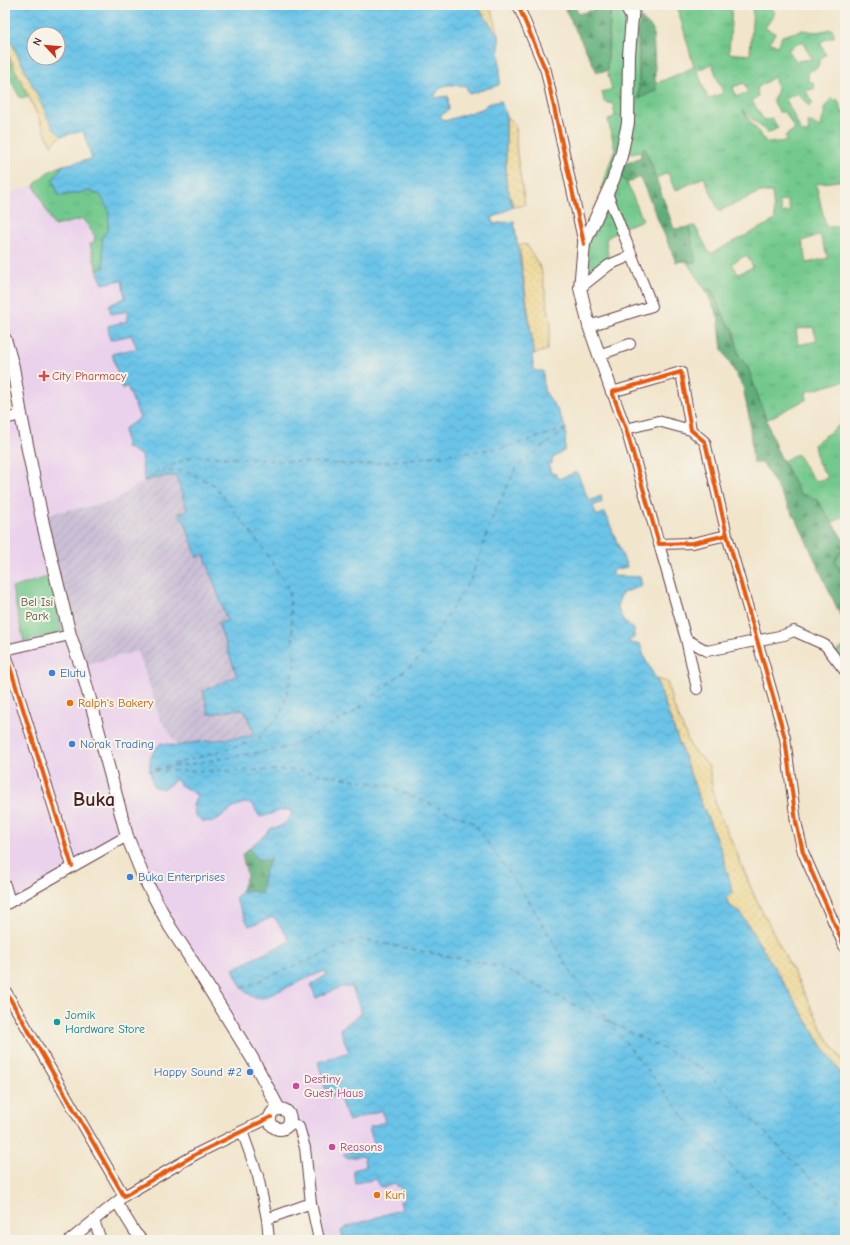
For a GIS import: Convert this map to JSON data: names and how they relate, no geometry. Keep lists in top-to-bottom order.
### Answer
{
  "districts": ["Buka"],
  "parks": ["Bel Isi Park"],
  "places": {
    "health": ["City Pharmacy"],
    "other": [
      "Elutu",
      "Ralph's Bakery",
      "Norak Trading",
      "Buka Enterprises",
      "Jomik Hardware Store",
      "Happy Sound #2",
      "Destiny Guest Haus",
      "Reasons",
      "Kuri"
    ]
  },
  "north": "top left"
}
